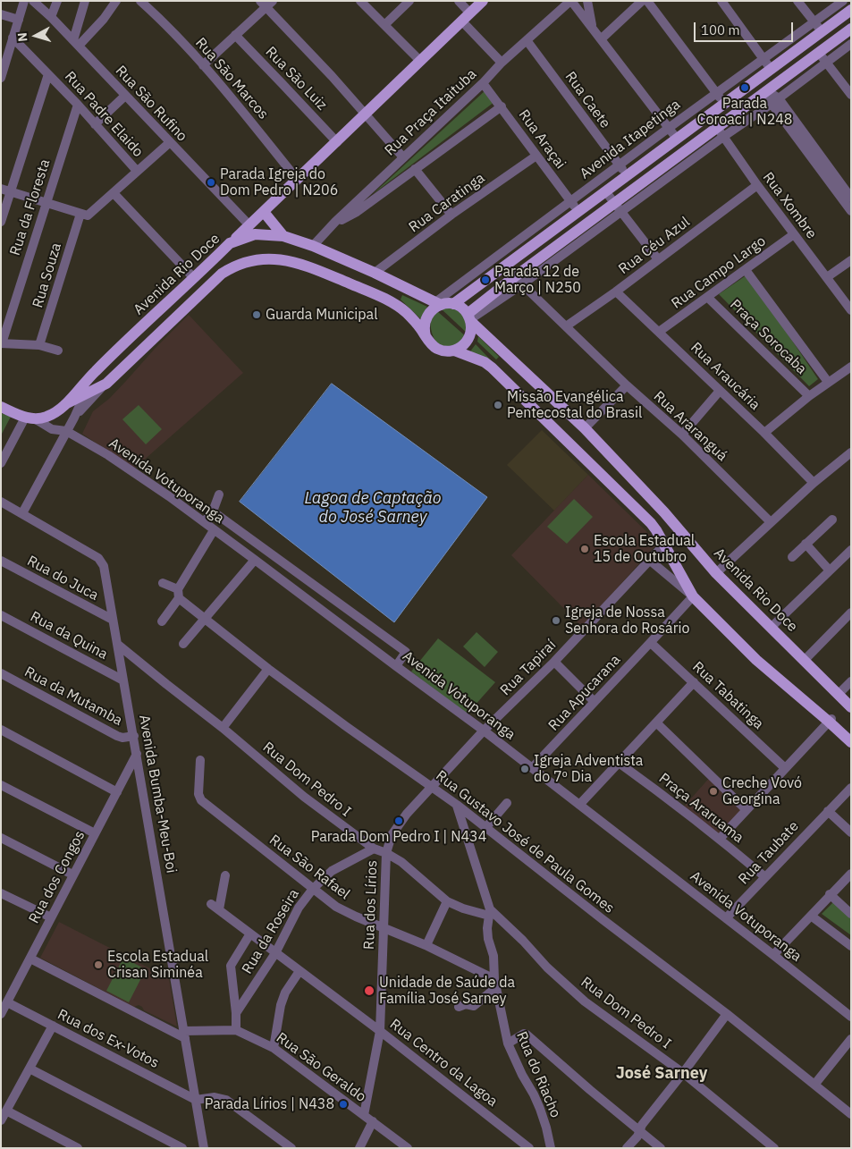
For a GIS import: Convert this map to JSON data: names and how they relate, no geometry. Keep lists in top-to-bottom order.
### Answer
{
  "streets": {
    "main road": ["Avenida Itapetinga", "Avenida Rio Doce"],
    "street": [
      "Rua São Marcos",
      "Rua São Luiz",
      "Rua Caete",
      "Rua São Rufino",
      "Rua Praça Itaituba",
      "Rua Padre Elaido",
      "Rua Araçai",
      "Rua Caratinga",
      "Rua Xombre",
      "Rua da Floresta",
      "Rua Céu Azul",
      "Rua Campo Largo",
      "Rua Souza",
      "Praça Sorocaba",
      "Rua Araucária",
      "Rua Araranguá",
      "Avenida Votuporanga",
      "Rua do Juca",
      "Rua da Quina",
      "Rua Tapiraí",
      "Rua Apucarana",
      "Rua Tabatinga",
      "Rua da Mutamba",
      "Rua Dom Pedro I",
      "Avenida Bumba-Meu-Boi",
      "Praça Araruama",
      "Rua Gustavo José de Paula Gomes",
      "Rua Taubate",
      "Rua São Rafael",
      "Rua dos Congos",
      "Rua dos Lírios",
      "Rua da Roseira",
      "Rua dos Ex-Votos",
      "Rua Centro da Lagoa",
      "Rua São Geraldo",
      "Rua do Riacho"
    ]
  },
  "crossings": [
    ["Rua Caete", "Rua Praça Itaituba"],
    ["Rua Caete", "Avenida Itapetinga"],
    ["Rua Praça Itaituba", "Rua Araçai"],
    ["Rua Praça Itaituba", "Avenida Itapetinga"],
    ["Rua Praça Itaituba", "Avenida Rio Doce"],
    ["Rua Padre Elaido", "Rua da Floresta"],
    ["Rua Araçai", "Avenida Itapetinga"],
    ["Rua Araçai", "Rua Caratinga"],
    ["Avenida Itapetinga", "Rua Xombre"],
    ["Avenida Itapetinga", "Avenida Rio Doce"],
    ["Rua Caratinga", "Avenida Rio Doce"],
    ["Rua Xombre", "Rua Céu Azul"],
    ["Rua Xombre", "Rua Campo Largo"],
    ["Rua Céu Azul", "Rua Araucária"],
    ["Rua Céu Azul", "Rua Araranguá"],
    ["Rua Campo Largo", "Praça Sorocaba"],
    ["Rua Campo Largo", "Rua Araucária"],
    ["Avenida Rio Doce", "Avenida Votuporanga"],
    ["Avenida Rio Doce", "Rua Tapiraí"],
    ["Avenida Rio Doce", "Rua Apucarana"],
    ["Avenida Rio Doce", "Avenida Bumba-Meu-Boi"],
    ["Avenida Votuporanga", "Rua Tapiraí"],
    ["Avenida Votuporanga", "Rua Apucarana"],
    ["Avenida Votuporanga", "Rua Taubate"],
    ["Avenida Votuporanga", "Rua dos Lírios"],
    ["Rua do Juca", "Avenida Bumba-Meu-Boi"],
    ["Rua da Quina", "Avenida Bumba-Meu-Boi"],
    ["Rua Tapiraí", "Rua dos Lírios"],
    ["Rua Apucarana", "Rua Tabatinga"],
    ["Rua da Mutamba", "Avenida Bumba-Meu-Boi"],
    ["Rua Dom Pedro I", "Avenida Bumba-Meu-Boi"],
    ["Rua Dom Pedro I", "Rua dos Lírios"],
    ["Rua Dom Pedro I", "Rua da Roseira"],
    ["Rua Dom Pedro I", "Rua do Riacho"],
    ["Avenida Bumba-Meu-Boi", "Rua dos Congos"],
    ["Avenida Bumba-Meu-Boi", "Rua dos Ex-Votos"],
    ["Avenida Bumba-Meu-Boi", "Rua São Geraldo"],
    ["Praça Araruama", "Rua Taubate"],
    ["Rua Gustavo José de Paula Gomes", "Rua dos Lírios"],
    ["Rua Gustavo José de Paula Gomes", "Rua do Riacho"],
    ["Rua São Rafael", "Rua dos Lírios"],
    ["Rua São Rafael", "Rua da Roseira"],
    ["Rua São Rafael", "Rua do Riacho"],
    ["Rua dos Congos", "Rua dos Ex-Votos"],
    ["Rua dos Lírios", "Rua Centro da Lagoa"],
    ["Rua dos Lírios", "Rua São Geraldo"],
    ["Rua da Roseira", "Rua Centro da Lagoa"]
  ],
  "districts": ["José Sarney"],
  "water": ["Lagoa de Captação do José Sarney"],
  "places": [
    "Parada Coroaci | N248",
    "Parada Igreja do Dom Pedro | N206",
    "Parada 12 de Março | N250",
    "Guarda Municipal",
    "Missão Evangélica Pentecostal do Brasil",
    "Escola Estadual 15 de Outubro",
    "Igreja de Nossa Senhora do Rosário",
    "Igreja Adventista do 7º Dia",
    "Creche Vovó Georgina",
    "Parada Dom Pedro I | N434",
    "Escola Estadual Crisan Siminéa",
    "Unidade de Saúde da Família José Sarney",
    "Parada Lírios | N438"
  ],
  "scale_bar": "100 m",
  "north": "left"
}
